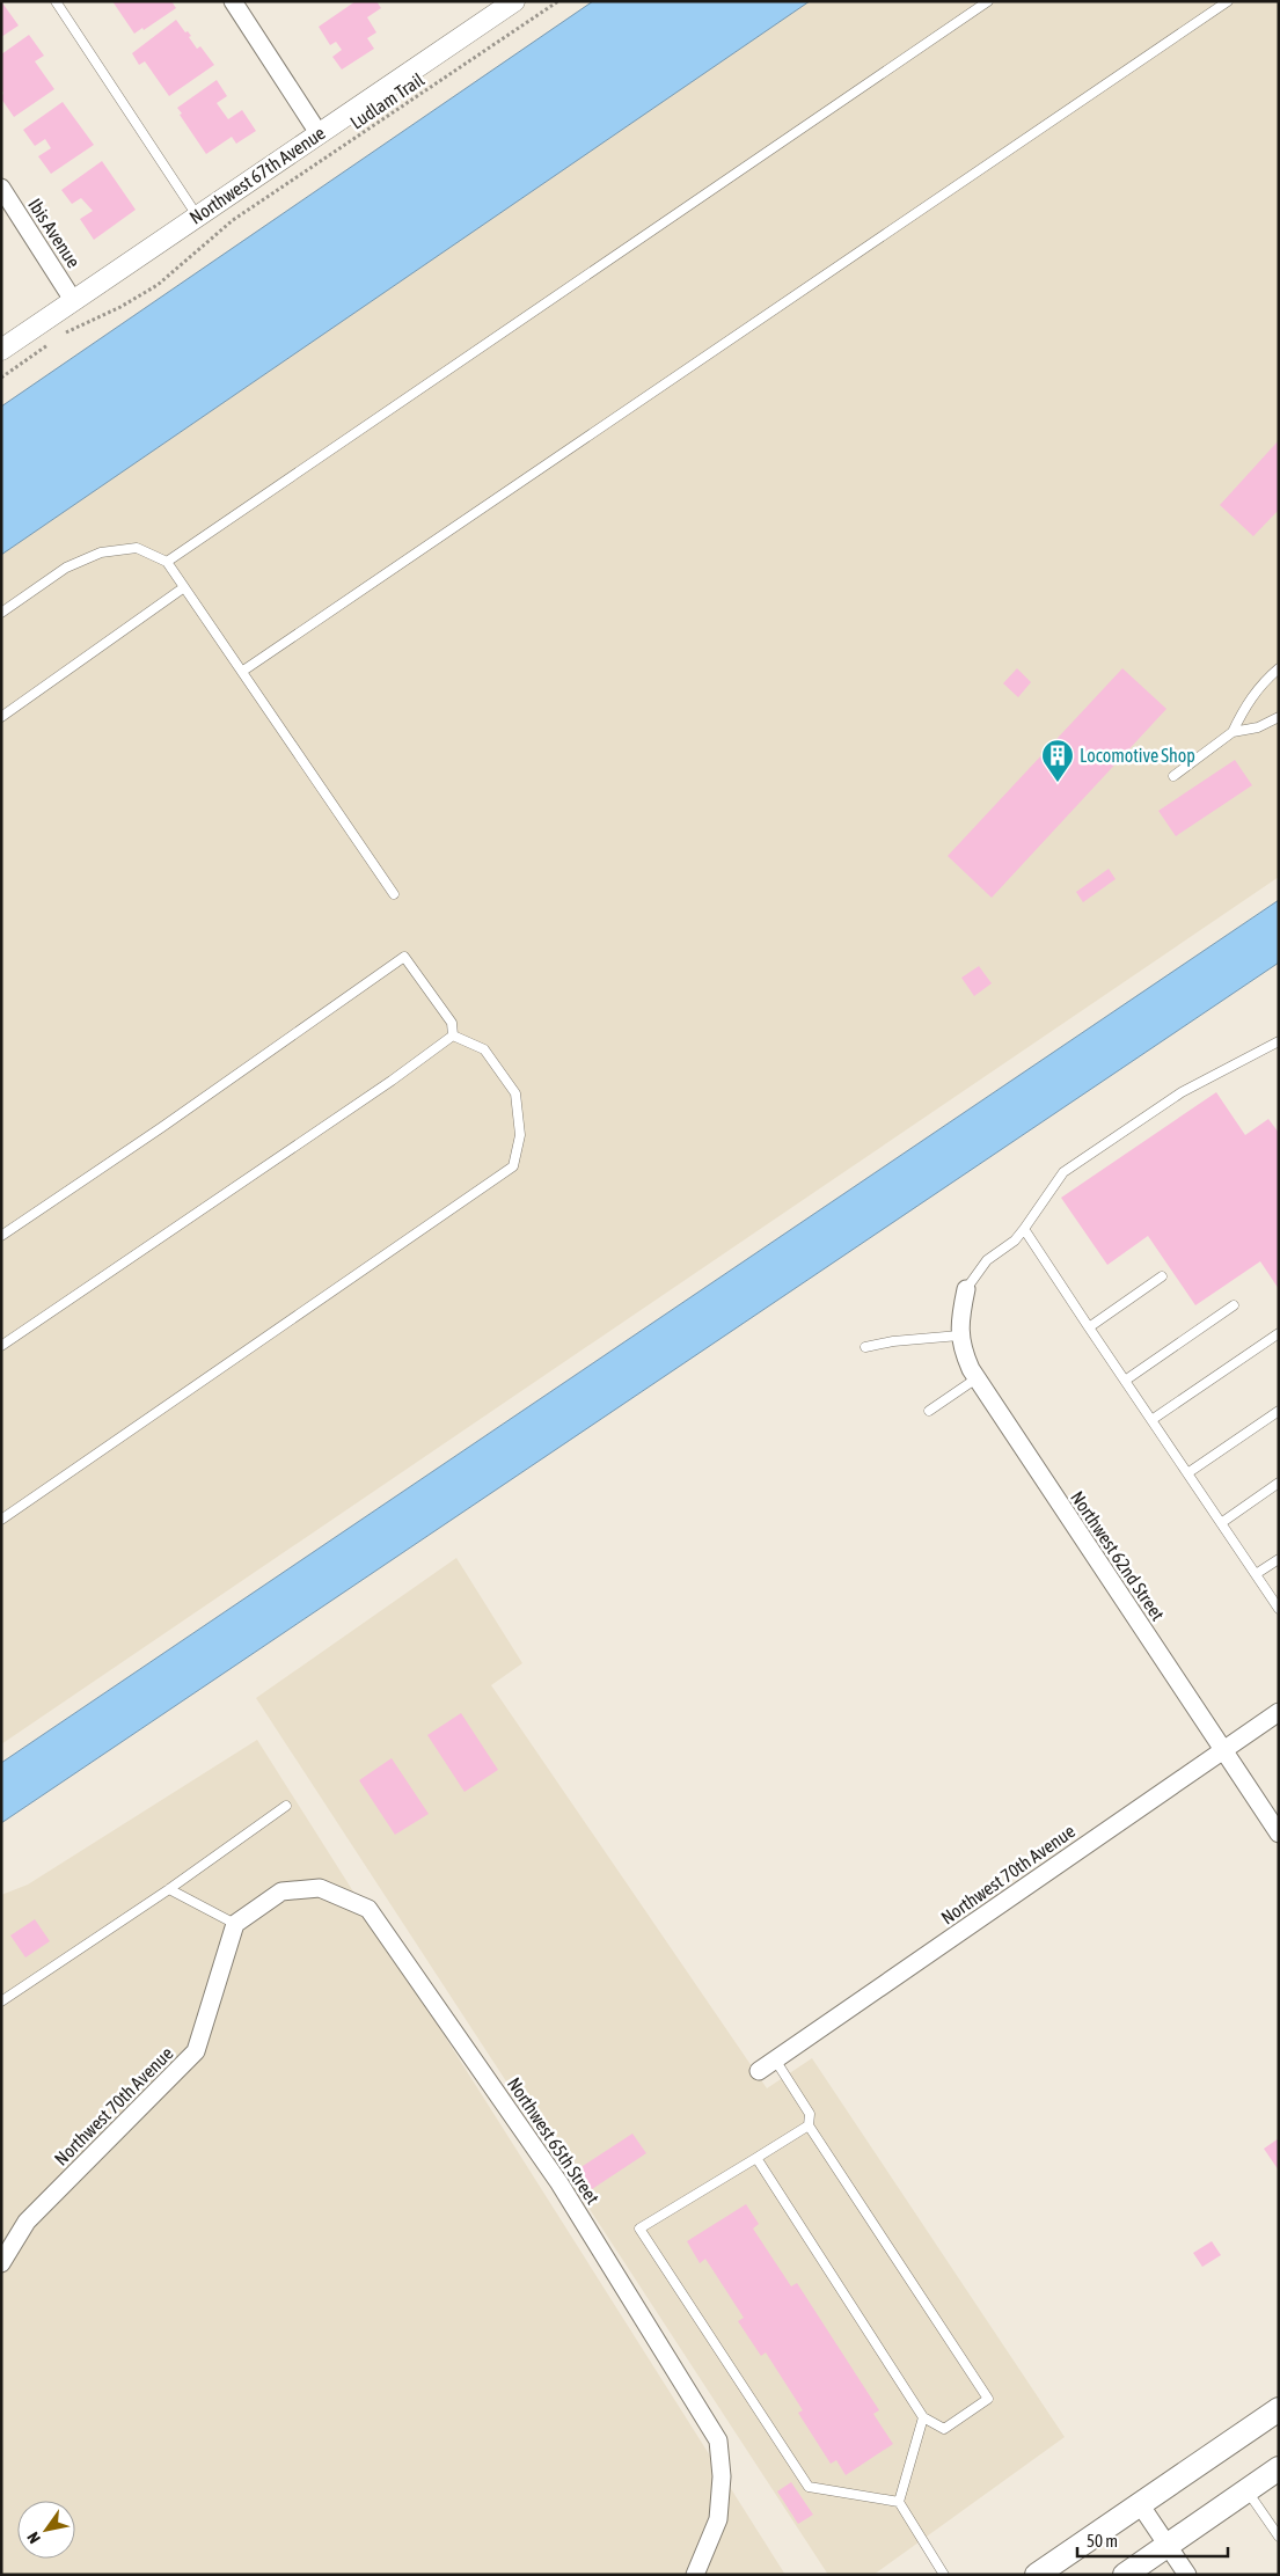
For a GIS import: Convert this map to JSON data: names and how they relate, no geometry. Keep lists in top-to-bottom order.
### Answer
{
  "streets": {
    "street": [
      "Northwest 67th Avenue",
      "Ibis Avenue",
      "Northwest 62nd Street",
      "Northwest 70th Avenue",
      "Northwest 65th Street"
    ],
    "path": ["Ludlam Trail"]
  },
  "crossings": [
    ["Northwest 67th Avenue", "Ibis Avenue"],
    ["Northwest 62nd Street", "Northwest 70th Avenue"],
    ["Northwest 70th Avenue", "Northwest 65th Street"]
  ],
  "places": {
    "building": ["Locomotive Shop"]
  },
  "scale_bar": "50 m",
  "north": "bottom left"
}
